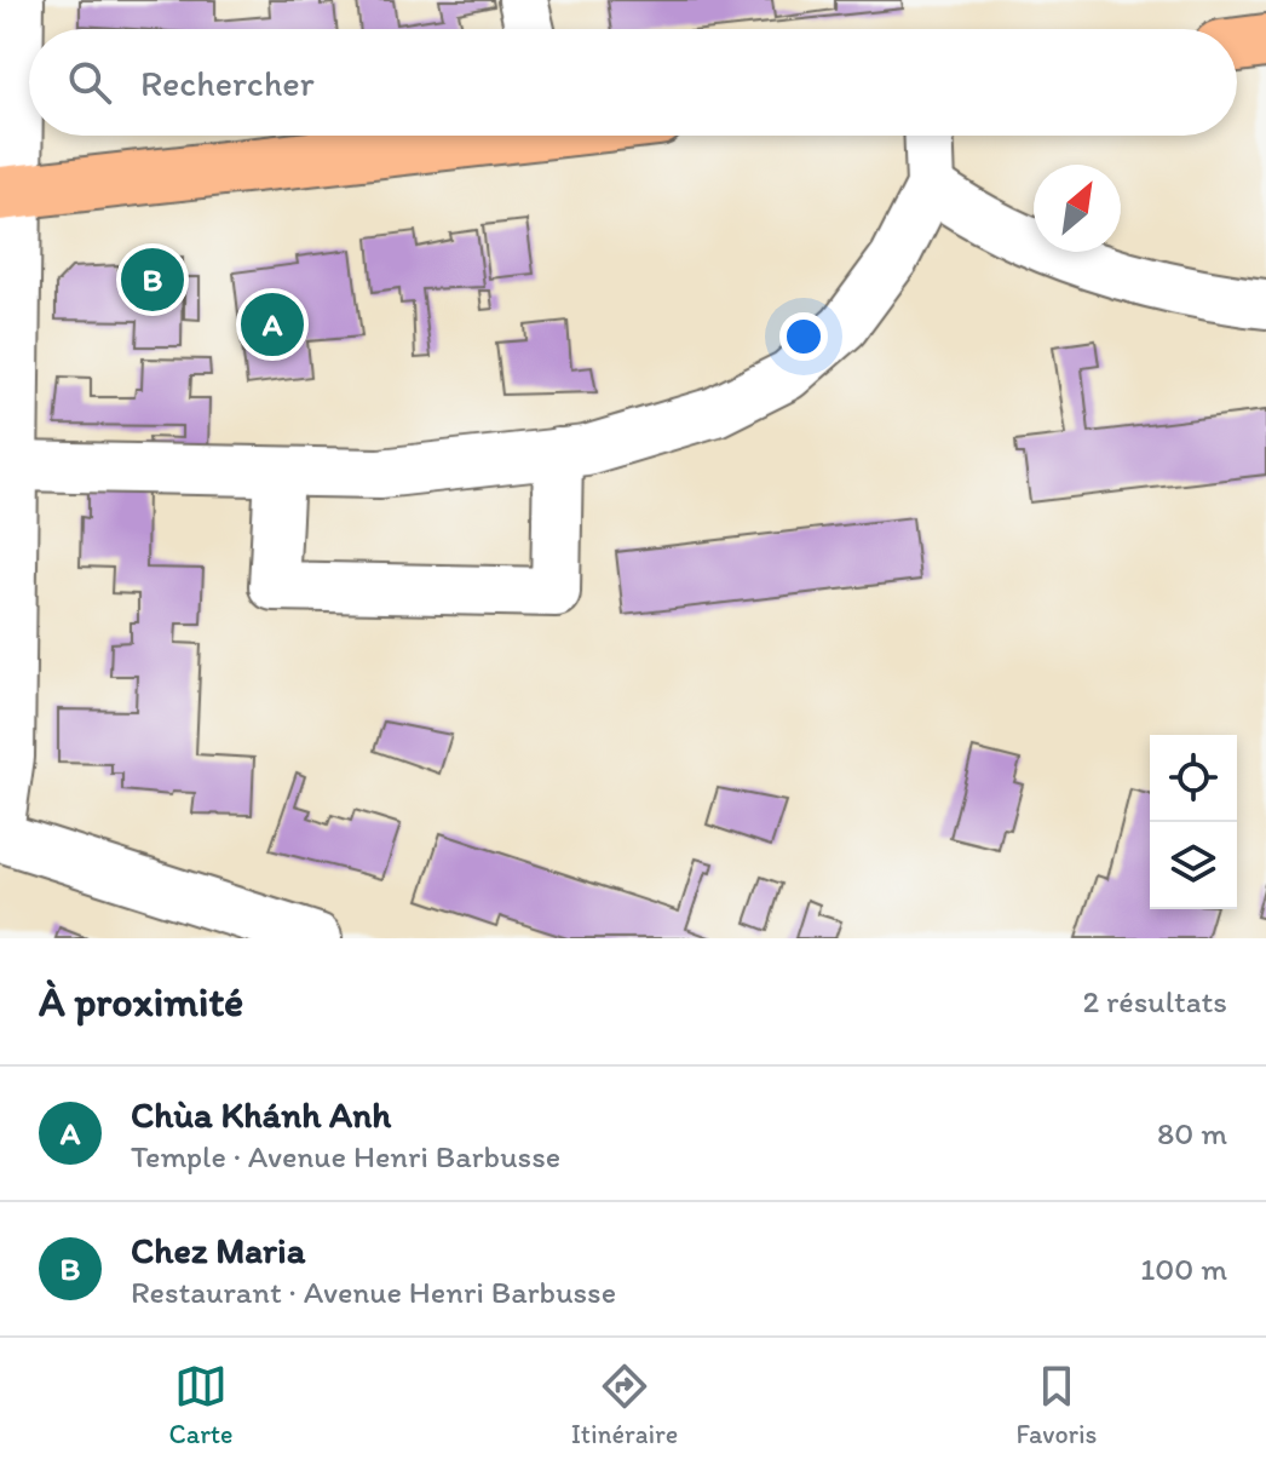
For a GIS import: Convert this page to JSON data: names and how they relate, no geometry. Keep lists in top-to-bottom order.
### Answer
{
  "north": "top right",
  "page": {
    "search": "Rechercher",
    "pins": ["B", "A"],
    "heading": ["À proximité", "2 résultats"],
    "list": [
      {
        "mark": "A",
        "name": "Chùa Khánh Anh",
        "note": "Temple · Avenue Henri Barbusse",
        "value": "80 m"
      },
      {
        "mark": "B",
        "name": "Chez Maria",
        "note": "Restaurant · Avenue Henri Barbusse",
        "value": "100 m"
      }
    ],
    "nav": ["Carte", "Itinéraire", "Favoris"]
  }
}
